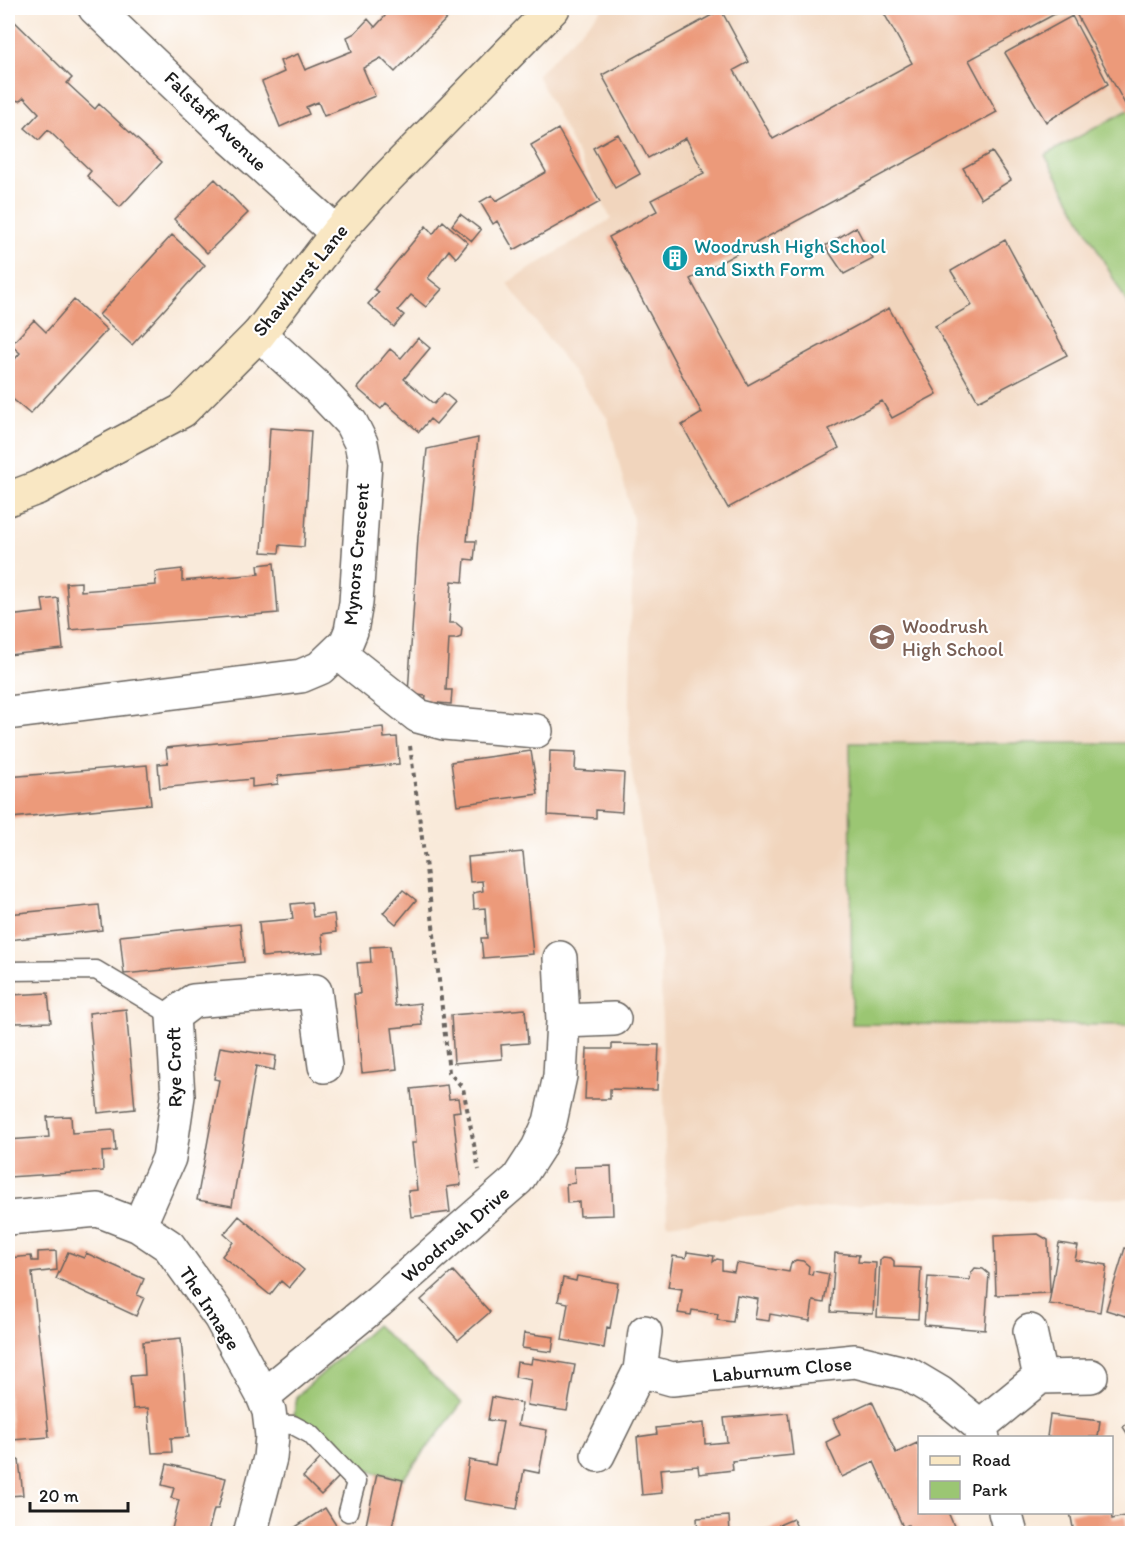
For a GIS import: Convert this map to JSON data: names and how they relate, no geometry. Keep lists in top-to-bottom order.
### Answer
{
  "streets": {
    "street": [
      "Falstaff Avenue",
      "Shawhurst Lane",
      "Mynors Crescent",
      "Rye Croft",
      "Woodrush Drive",
      "The Innage",
      "Laburnum Close"
    ]
  },
  "crossings": [
    ["Falstaff Avenue", "Shawhurst Lane"],
    ["Shawhurst Lane", "Mynors Crescent"],
    ["Rye Croft", "The Innage"],
    ["Woodrush Drive", "The Innage"]
  ],
  "places": {
    "building": ["Woodrush High School and Sixth Form"],
    "school or university": ["Woodrush High School"]
  },
  "legend": ["Road", "Park"],
  "scale_bar": "20 m"
}
